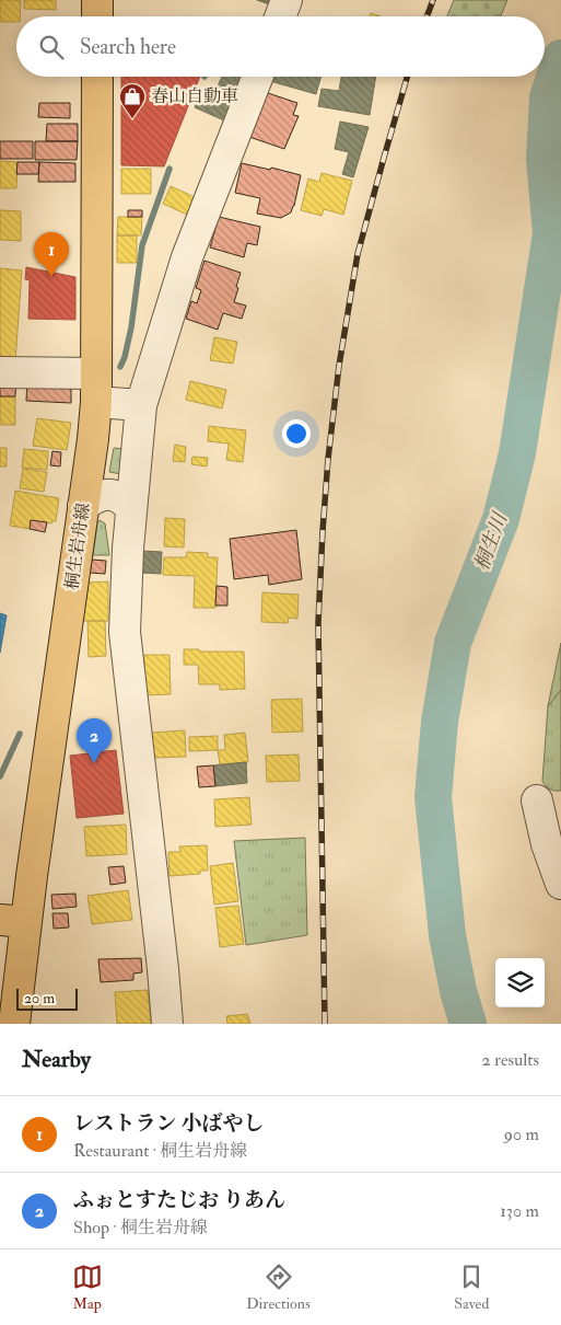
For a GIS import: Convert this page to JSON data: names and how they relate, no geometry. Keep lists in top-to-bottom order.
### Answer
{
  "streets": {
    "main road": ["桐生岩舟線"]
  },
  "water": ["桐生川"],
  "places": {
    "shop": ["春山自動車"]
  },
  "scale_bar": "20 m",
  "page": {
    "search": "Search here",
    "pins": ["1", "2"],
    "scale": "20 m",
    "heading": ["Nearby", "2 results"],
    "list": [
      {
        "mark": "1",
        "name": "レストラン 小ばやし",
        "note": "Restaurant · 桐生岩舟線",
        "value": "90 m"
      },
      {
        "mark": "2",
        "name": "ふぉとすたじお りあん",
        "note": "Shop · 桐生岩舟線",
        "value": "130 m"
      }
    ],
    "nav": ["Map", "Directions", "Saved"]
  }
}
